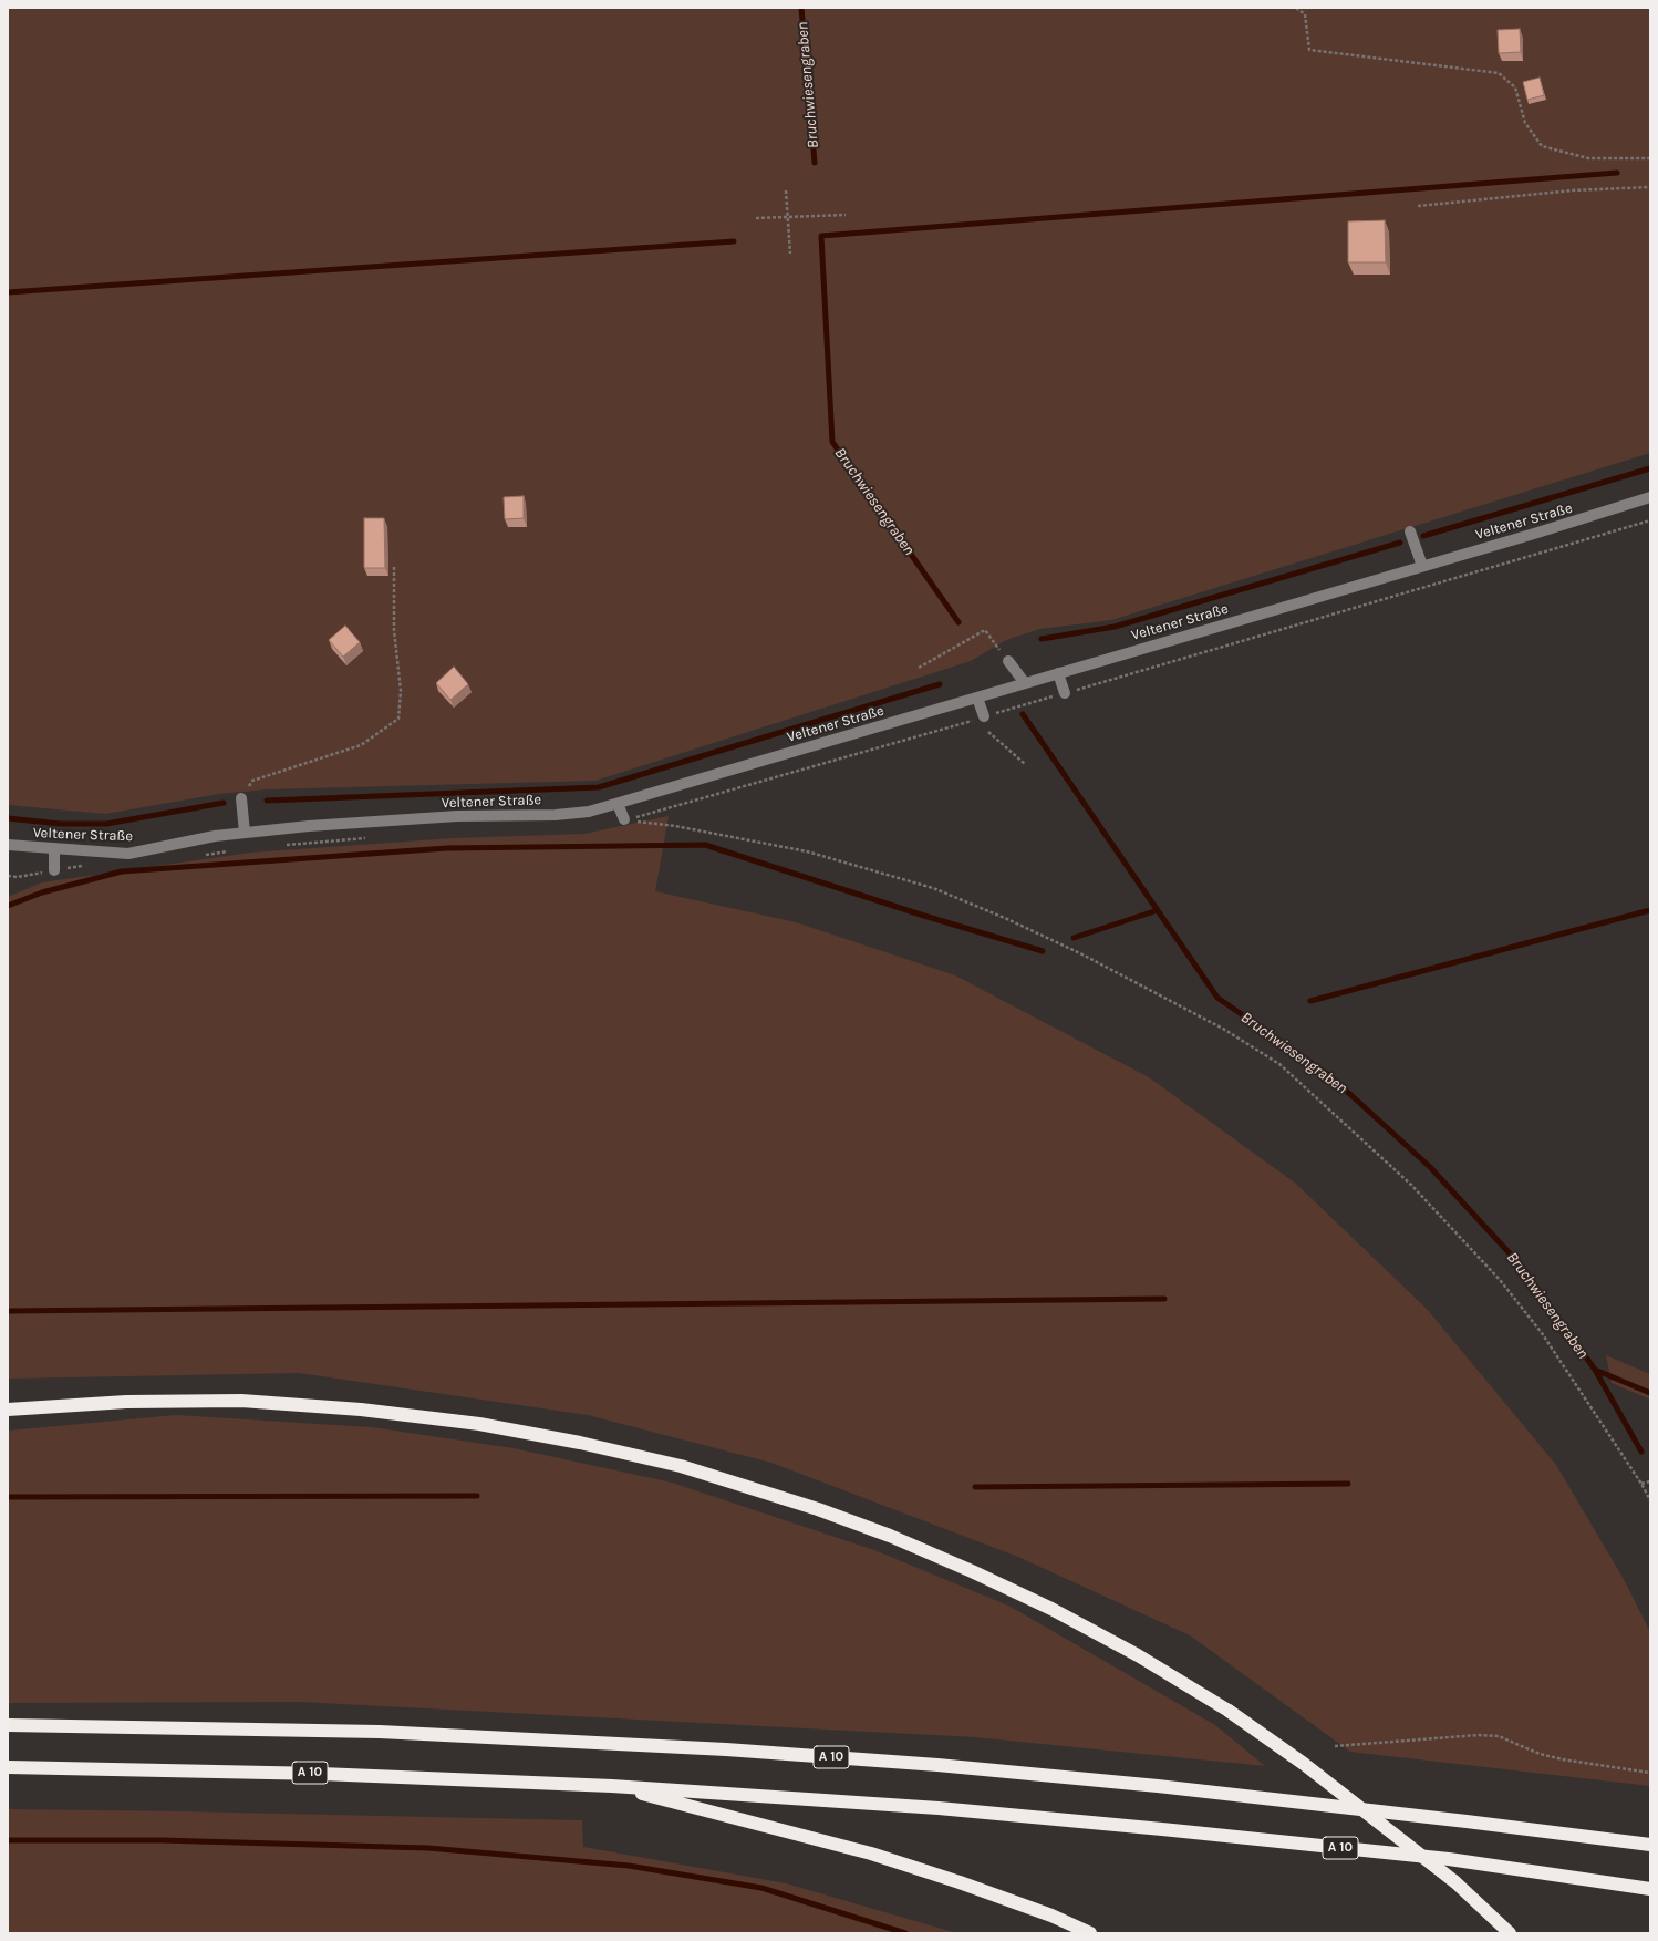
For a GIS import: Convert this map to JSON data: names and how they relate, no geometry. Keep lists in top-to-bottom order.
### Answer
{
  "streets": {
    "highway": ["A 10"],
    "street": ["Veltener Straße"]
  },
  "water": ["Bruchwiesengraben"]
}
